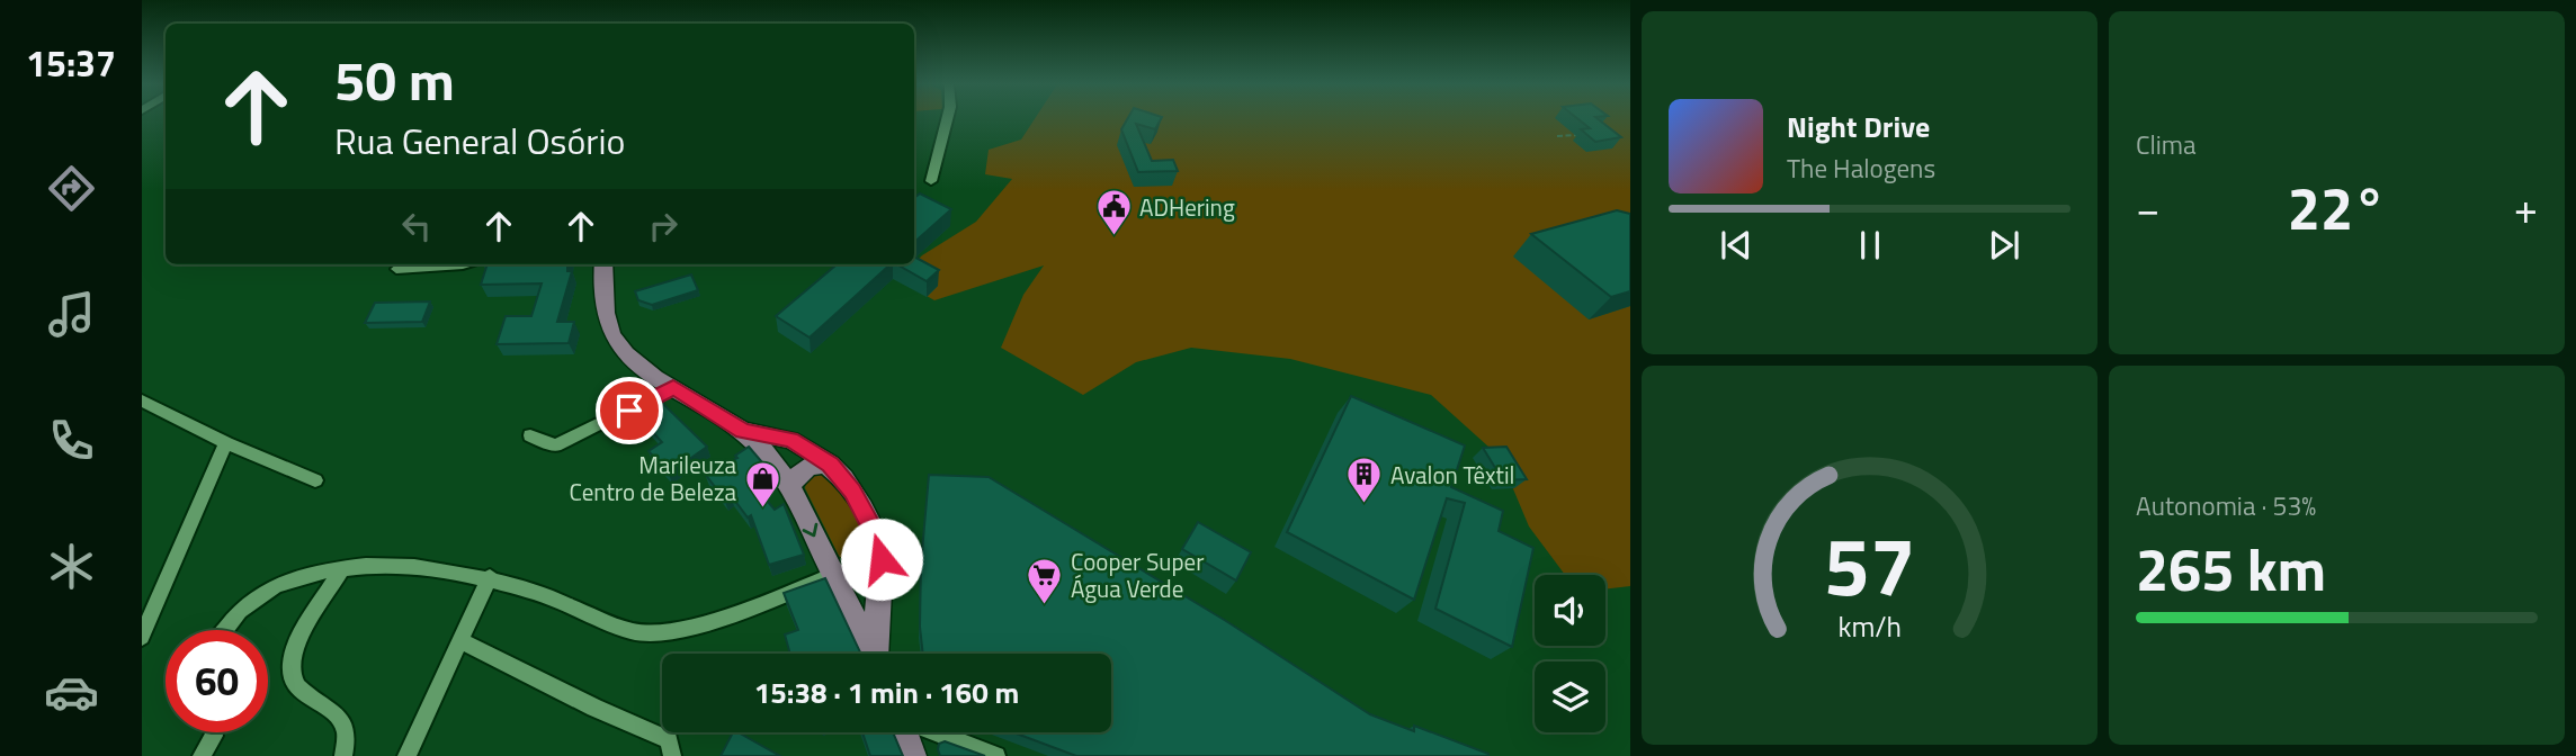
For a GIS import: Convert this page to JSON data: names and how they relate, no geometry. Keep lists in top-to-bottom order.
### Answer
{
  "places": {
    "public building": ["ADHering"],
    "building": ["Avalon Têxtil"],
    "shop": ["Marileuza Centro de Beleza"],
    "supermarket": ["Cooper Super Água Verde"]
  },
  "page": {
    "tabs": "15:37",
    "tile": [
      "Clima",
      ["Autonomia · 53%", "265 km"]
    ],
    "turn": ["50 m", "Rua General Osório"],
    "song": ["Night Drive", "The Halogens"],
    "heat": ["−", "22°", "+"],
    "limit": "60",
    "trip": "15:38 · 1 min · 160 m",
    "gauge": ["57", "km/h"]
  }
}
